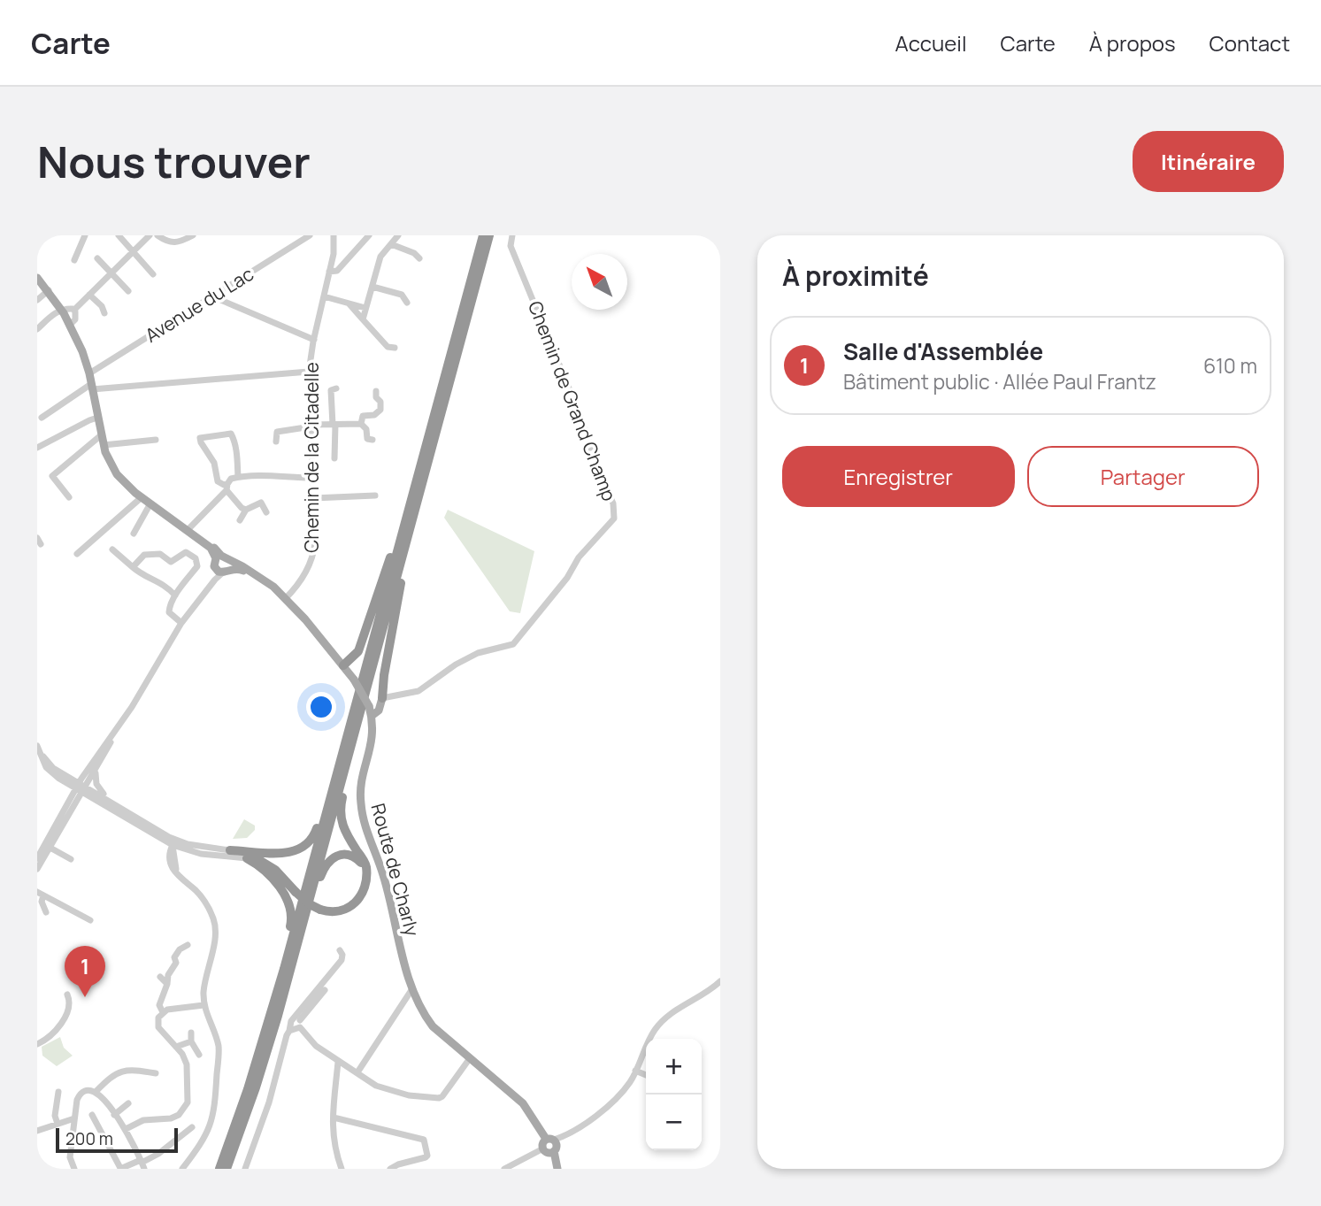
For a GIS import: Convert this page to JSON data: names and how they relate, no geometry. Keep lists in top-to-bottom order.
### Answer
{
  "streets": {
    "main road": ["Route de Charly"],
    "street": ["Avenue du Lac", "Chemin de Grand Champ", "Chemin de la Citadelle"]
  },
  "scale_bar": "200 m",
  "north": "top left",
  "page": {
    "header": "Carte",
    "nav": [
      "Accueil",
      "Carte",
      "À propos",
      "Contact"
    ],
    "buttons": [
      "Itinéraire",
      ["Enregistrer", "Partager"]
    ],
    "title": "Nous trouver",
    "heading": "À proximité",
    "list": [
      {
        "mark": "1",
        "name": "Salle d'Assemblée",
        "note": "Bâtiment public · Allée Paul Frantz",
        "value": "610 m"
      }
    ],
    "pins": "1",
    "map_buttons": ["+", "−"],
    "scale": "200 m"
  }
}
